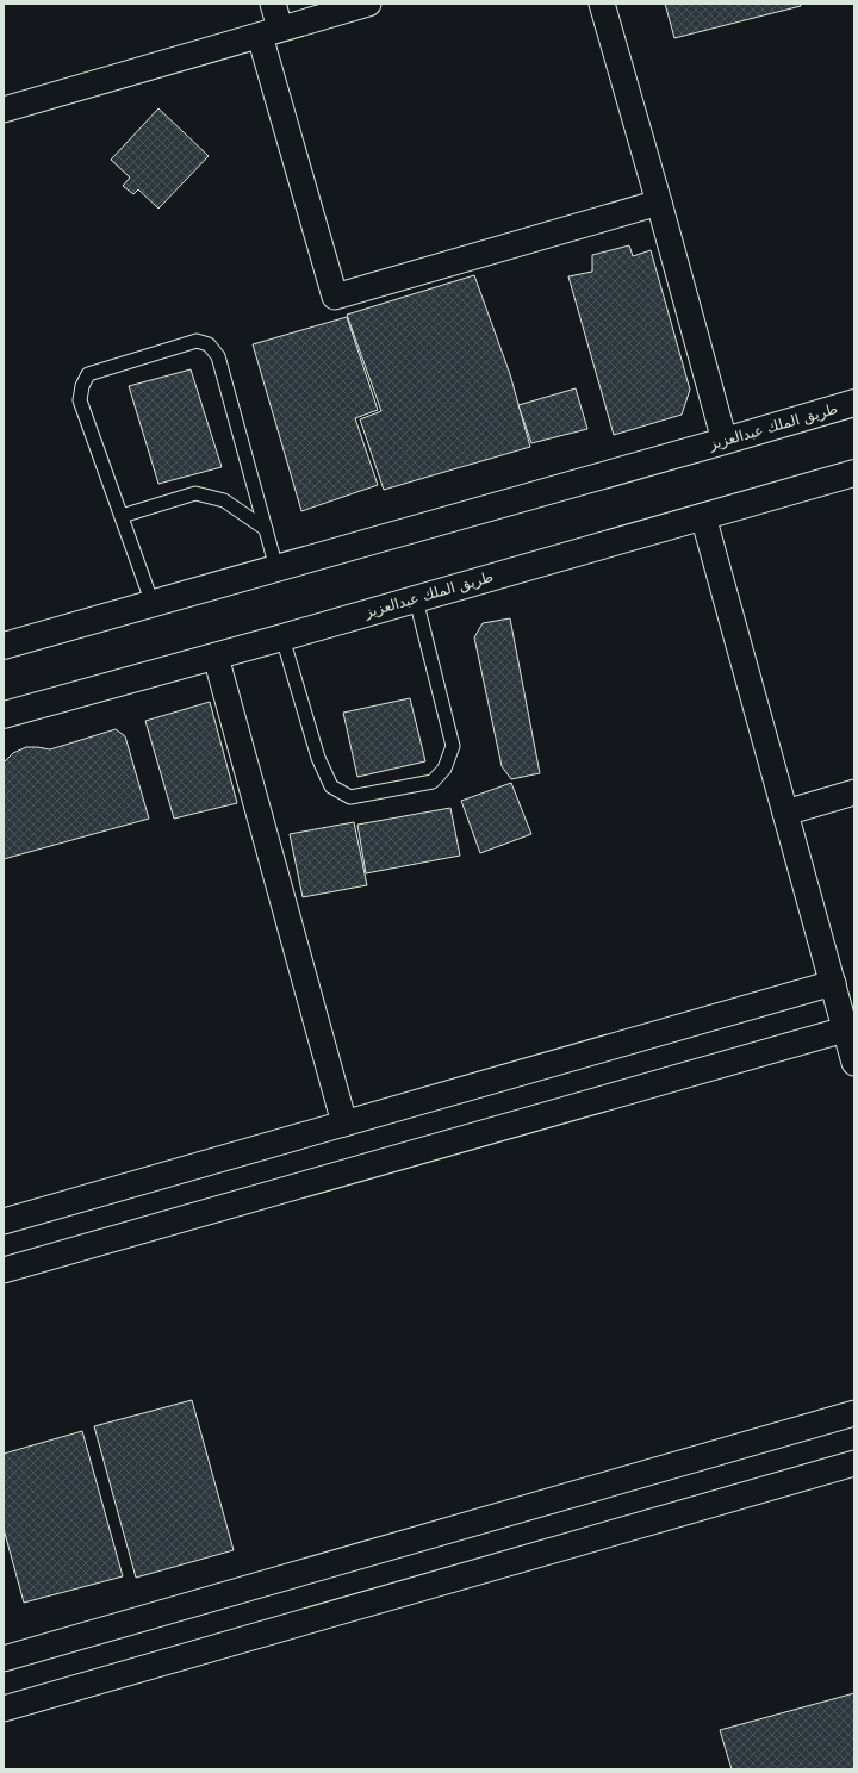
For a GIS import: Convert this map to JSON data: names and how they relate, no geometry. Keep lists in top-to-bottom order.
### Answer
{
  "streets": {
    "highway": ["طريق الملك عبدالعزيز"]
  }
}
